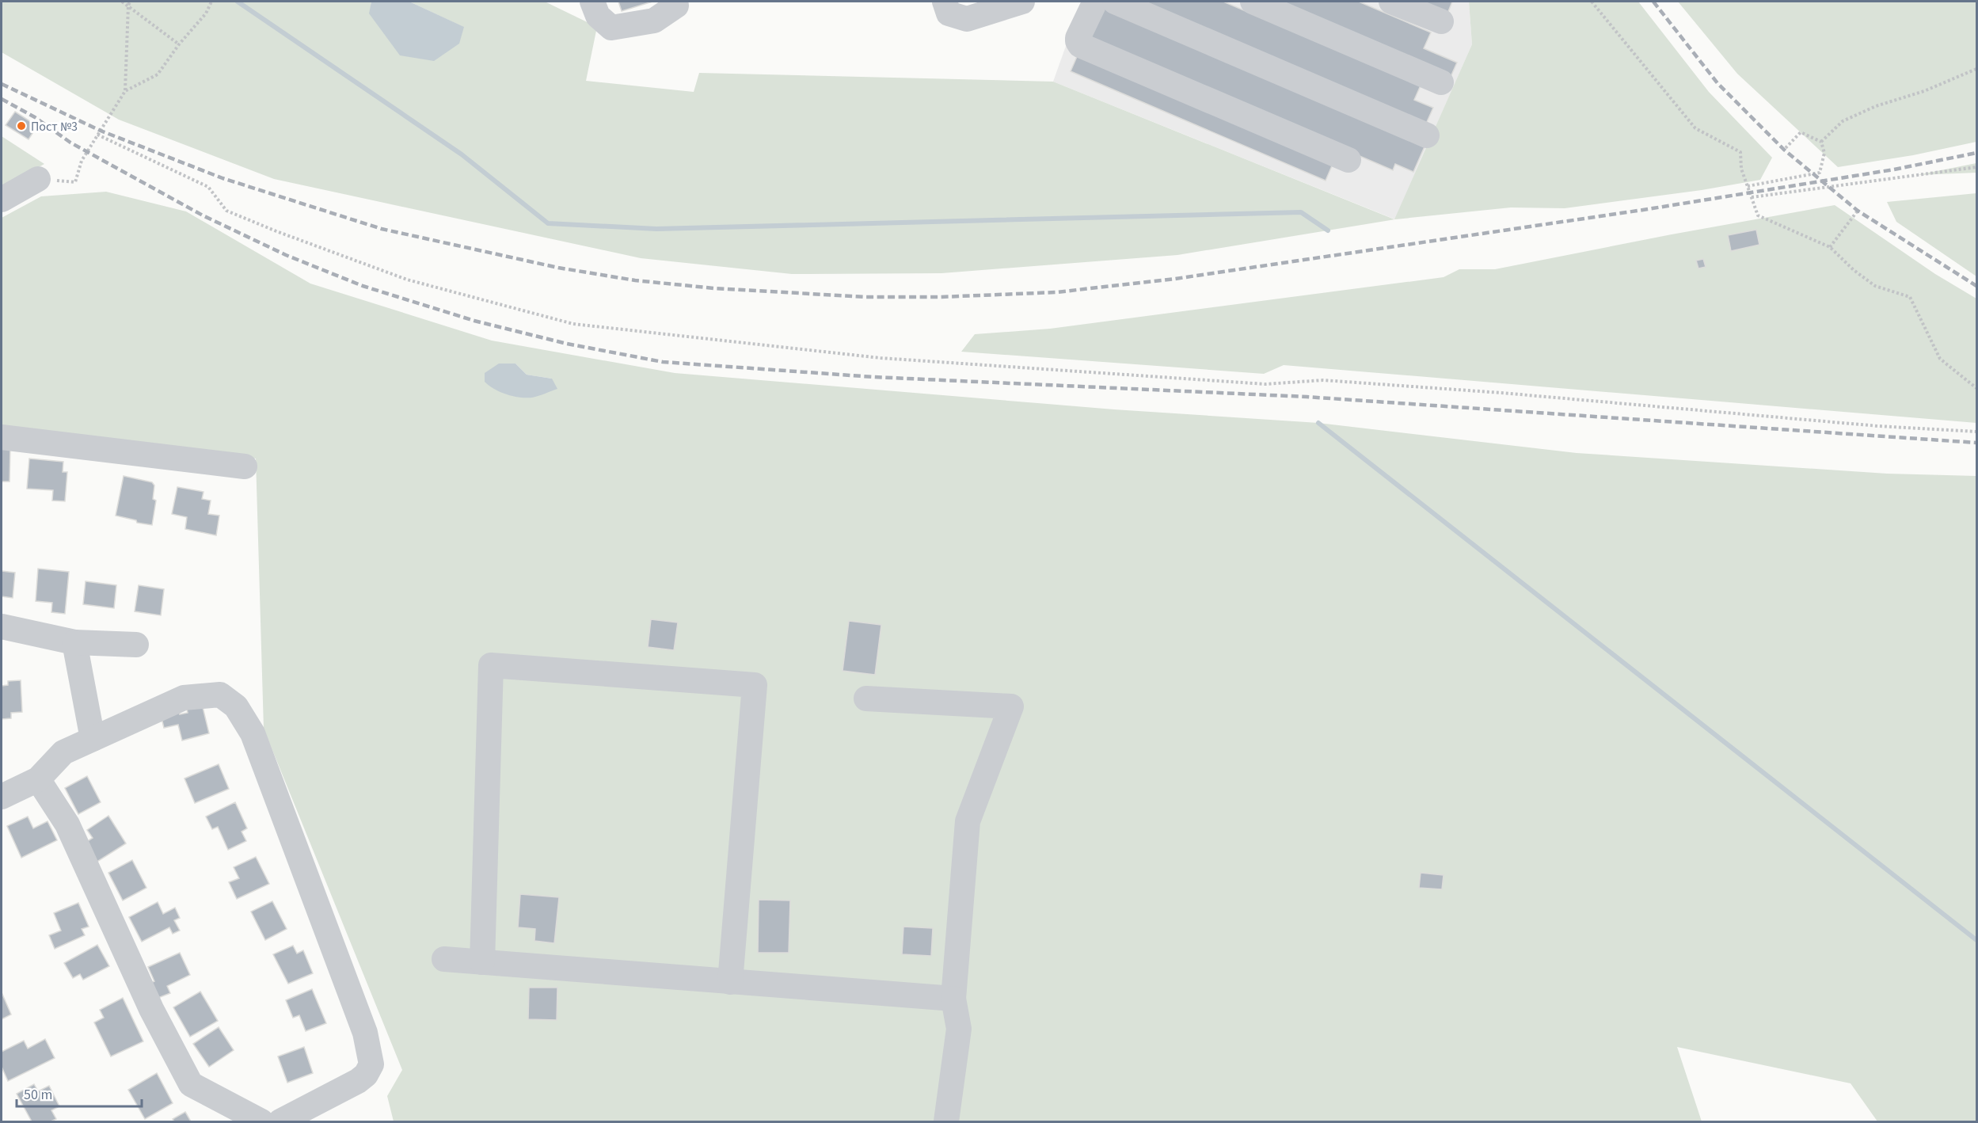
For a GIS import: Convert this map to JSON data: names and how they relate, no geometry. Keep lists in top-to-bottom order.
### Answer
{
  "places": ["Пост №3"],
  "scale_bar": "50 m"
}
